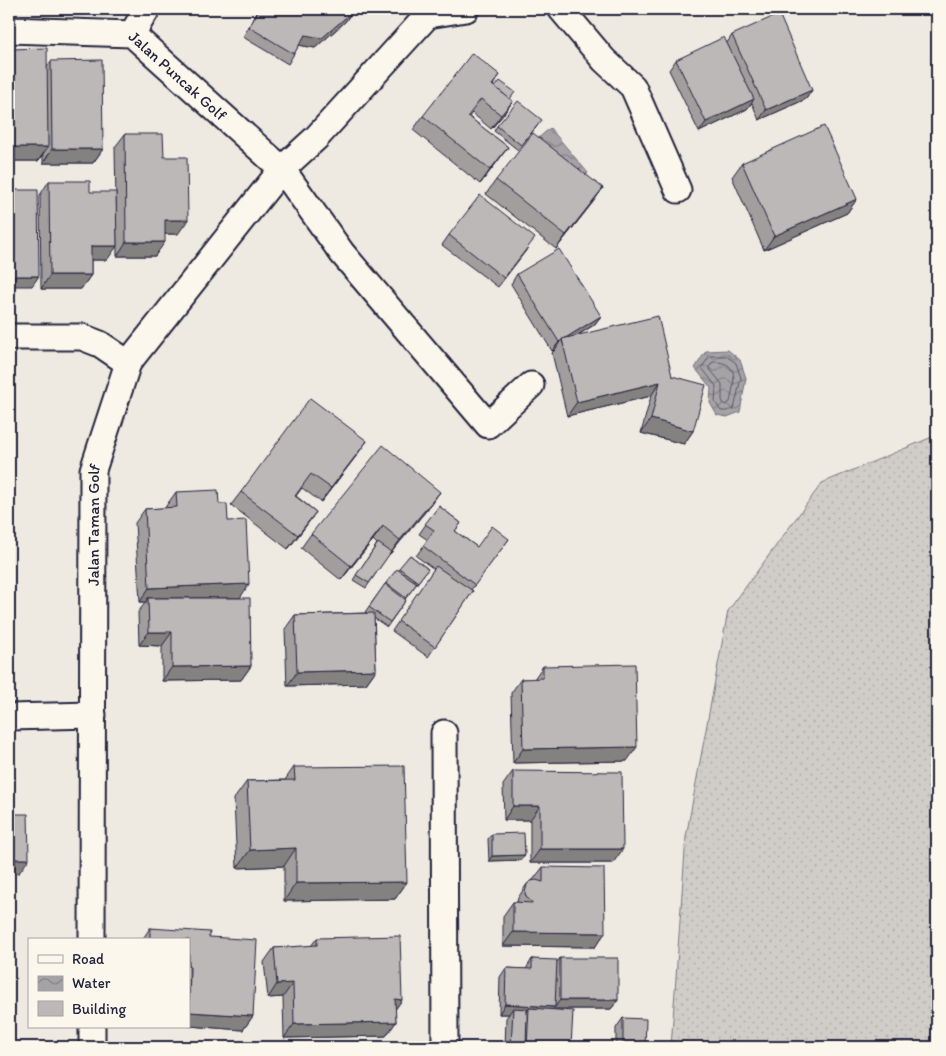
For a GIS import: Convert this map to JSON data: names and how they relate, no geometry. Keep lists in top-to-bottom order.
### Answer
{
  "streets": {
    "street": ["Jalan Puncak Golf", "Jalan Taman Golf"]
  },
  "crossings": [
    ["Jalan Puncak Golf", "Jalan Taman Golf"]
  ],
  "legend": ["Road", "Water", "Building"]
}
